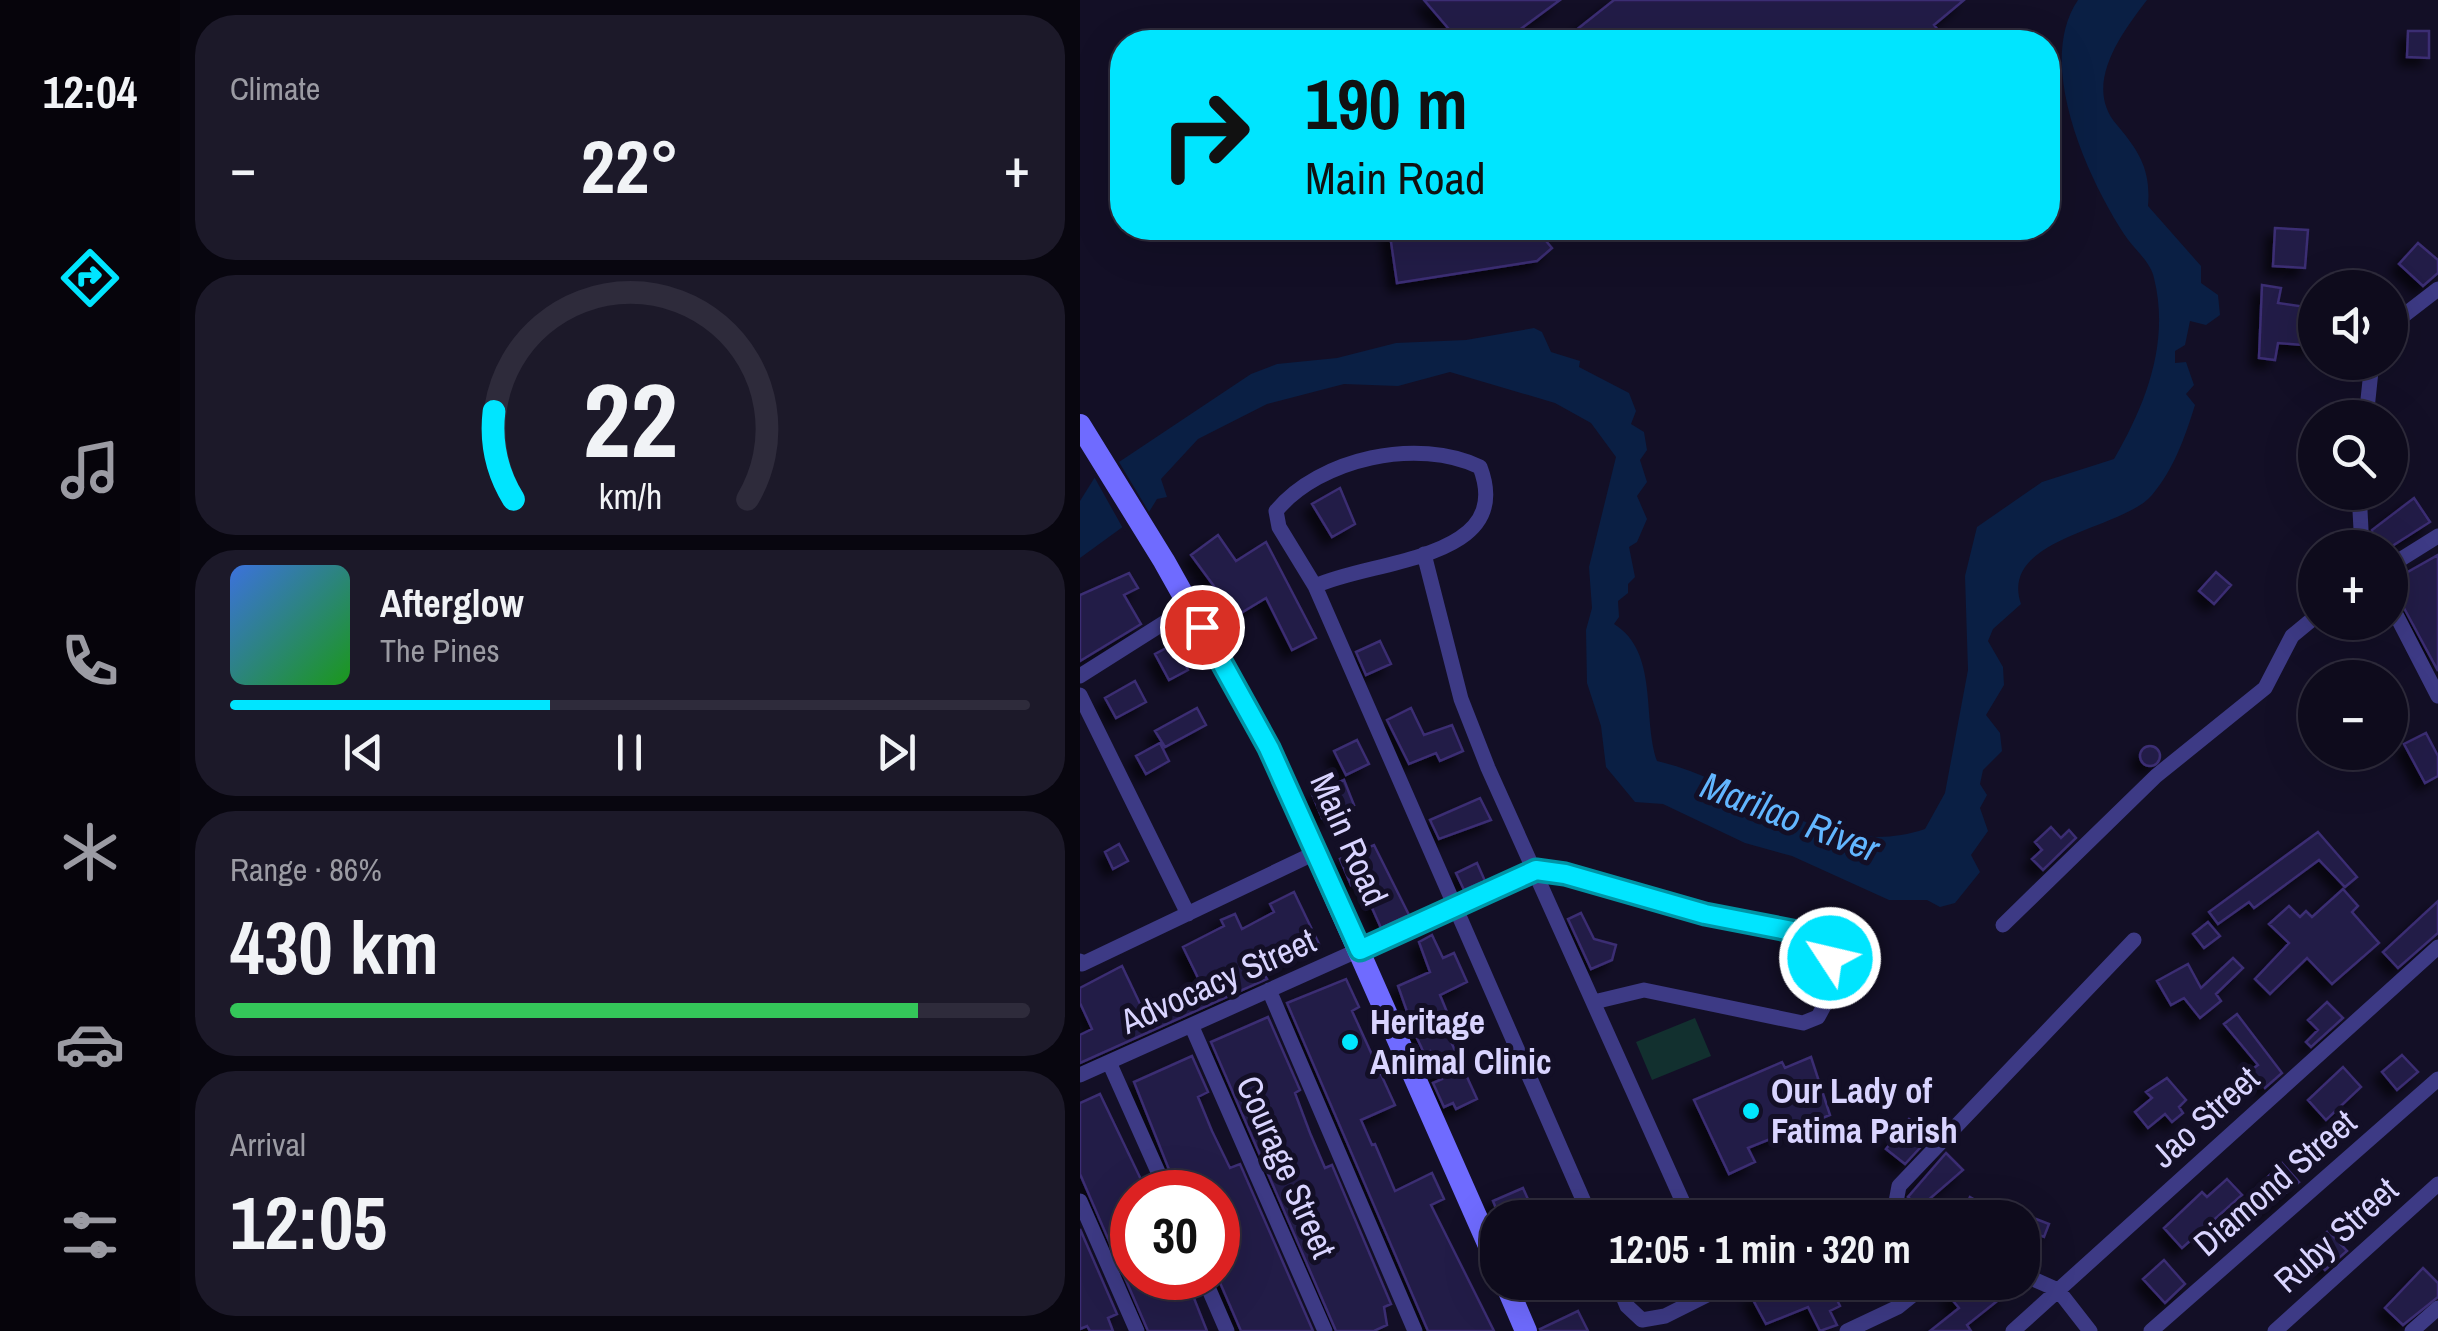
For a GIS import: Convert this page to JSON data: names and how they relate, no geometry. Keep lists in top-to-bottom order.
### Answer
{
  "streets": {
    "main road": ["Main Road"],
    "street": [
      "Advocacy Street",
      "Jao Street",
      "Courage Street",
      "Diamond Street",
      "Ruby Street"
    ]
  },
  "crossings": [
    ["Main Road", "Advocacy Street"],
    ["Advocacy Street", "Courage Street"]
  ],
  "water": ["Marilao River"],
  "places": ["Heritage Animal Clinic", "Our Lady of Fatima Parish"],
  "page": {
    "tabs": "12:04",
    "tile": [
      "Climate",
      ["Range · 86%", "430 km"],
      ["Arrival", "12:05"]
    ],
    "turn": ["190 m", "Main Road"],
    "heat": ["−", "22°", "+"],
    "map_buttons": ["+", "−"],
    "song": ["Afterglow", "The Pines"],
    "limit": "30",
    "trip": "12:05 · 1 min · 320 m",
    "gauge": ["22", "km/h"]
  }
}
